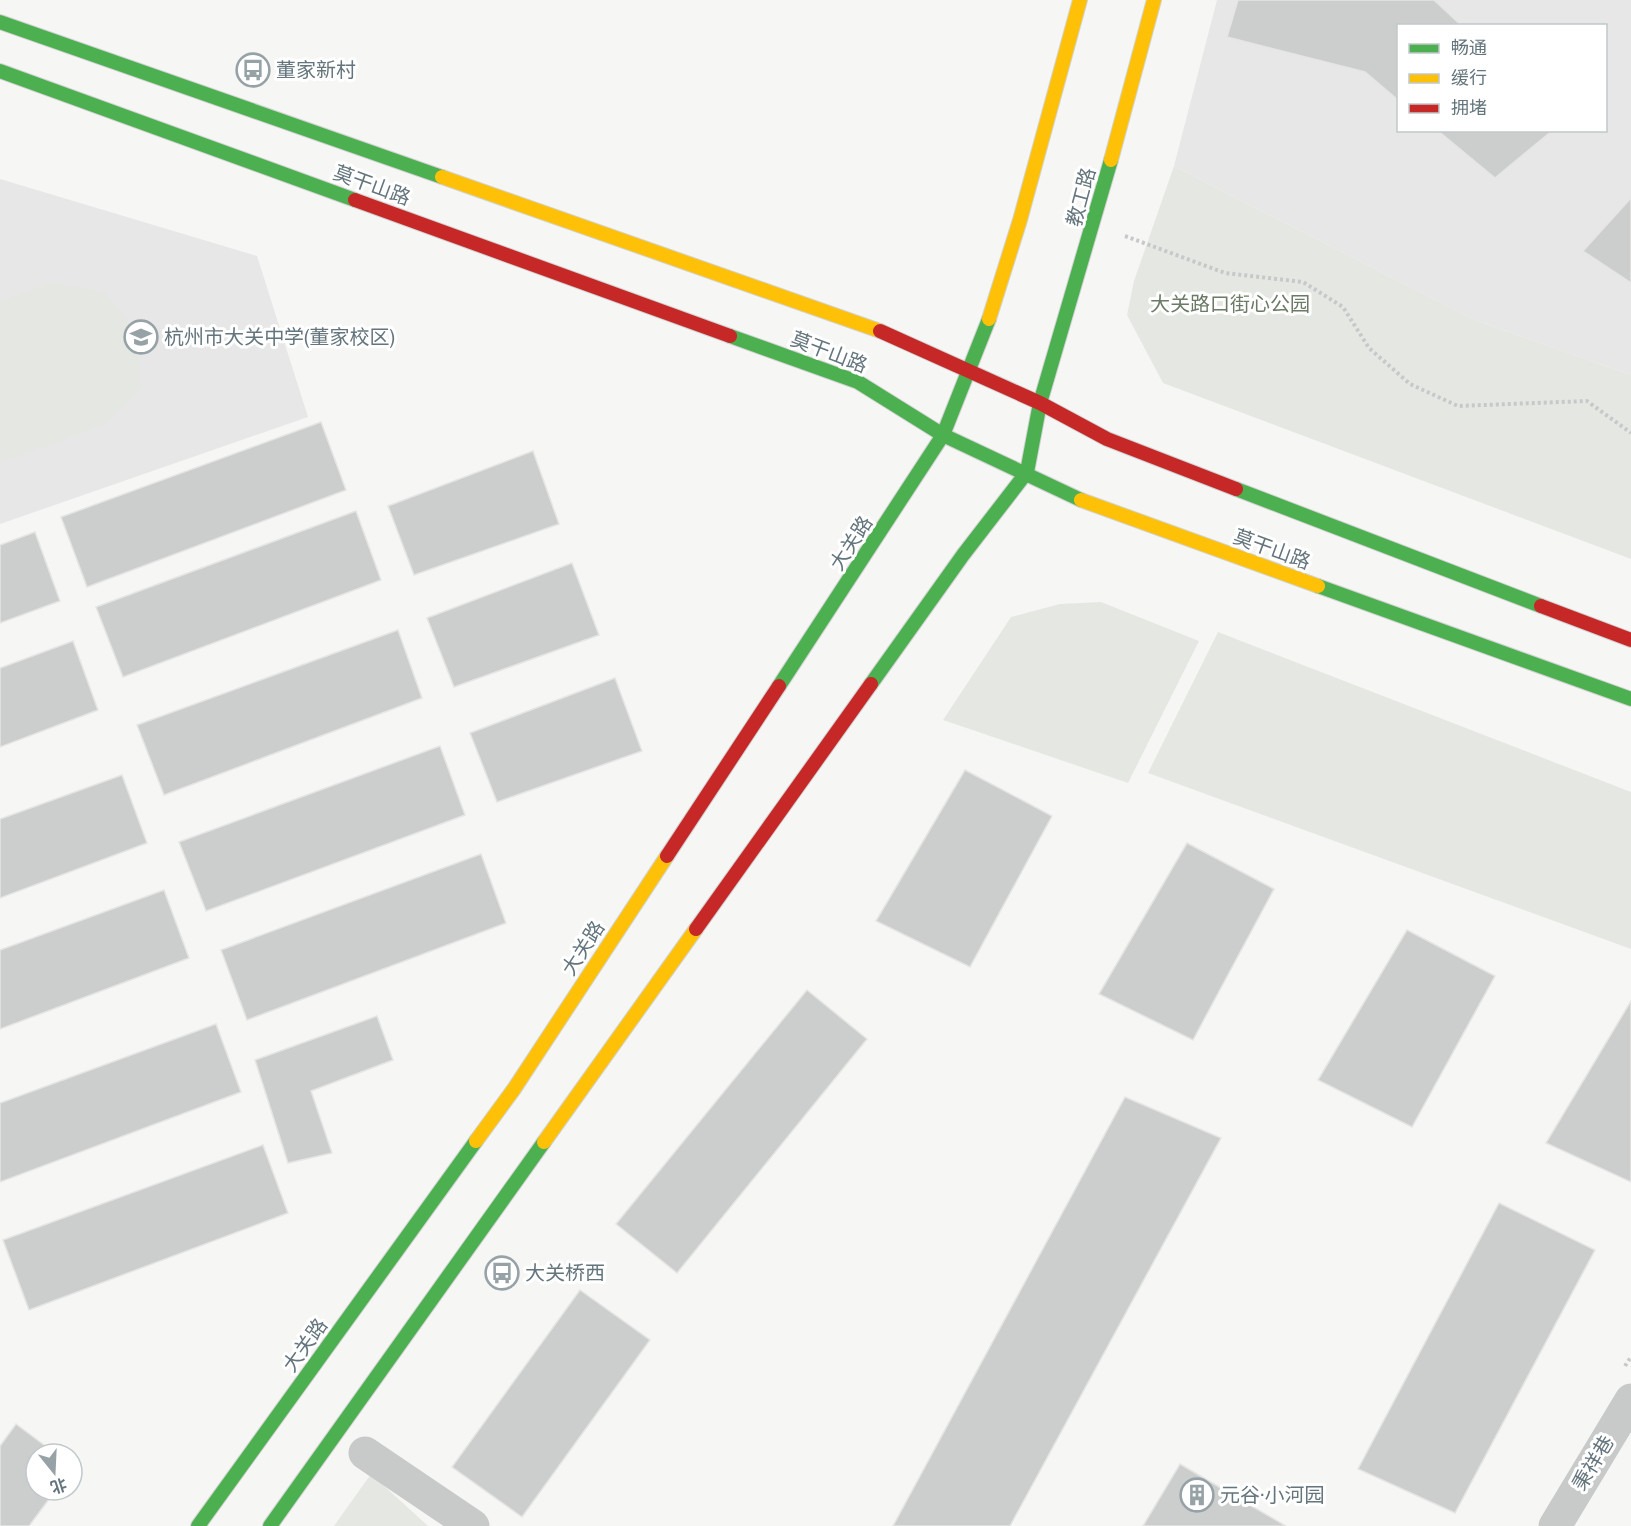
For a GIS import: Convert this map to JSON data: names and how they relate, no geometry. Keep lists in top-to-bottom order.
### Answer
{
  "streets": {
    "main road": ["莫干山路", "教工路", "大关路"],
    "street": ["秉祥巷"]
  },
  "crossings": [
    ["莫干山路", "教工路"],
    ["莫干山路", "大关路"]
  ],
  "parks": ["大关路口街心公园"],
  "places": {
    "bus stop": ["董家新村", "大关桥西"],
    "school or university": ["杭州市大关中学(董家校区)"],
    "building": ["元谷·小河园"]
  },
  "legend": ["畅通", "缓行", "拥堵"],
  "north": "bottom"
}
